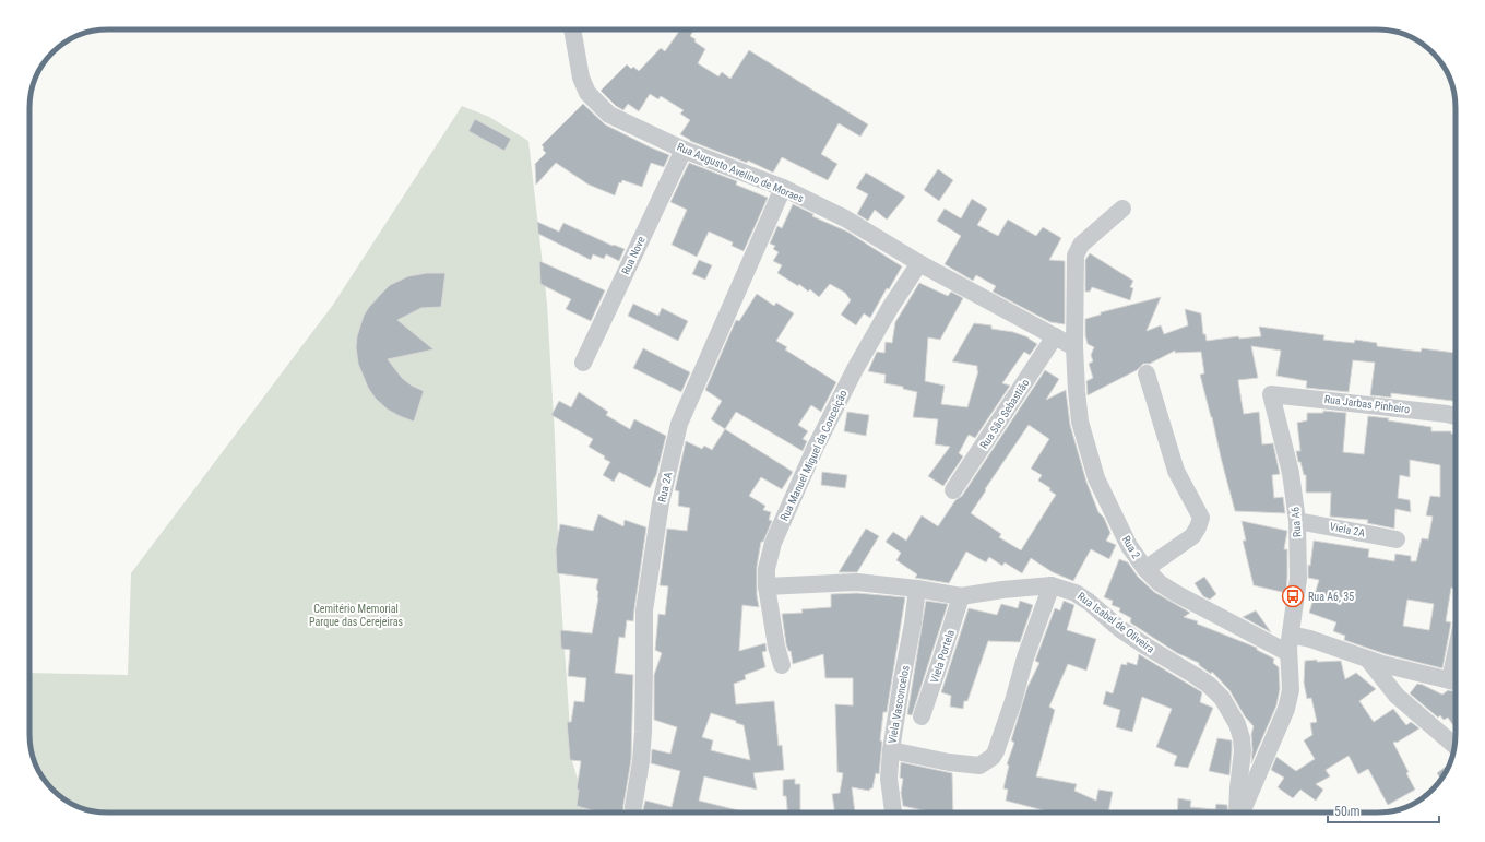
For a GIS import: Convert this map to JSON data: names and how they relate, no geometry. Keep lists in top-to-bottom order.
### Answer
{
  "streets": {
    "street": [
      "Rua Augusto Avelino de Moraes",
      "Rua Nove",
      "Rua Jarbas Pinheiro",
      "Rua São Sebastião",
      "Rua Manuel Miguel da Conceição",
      "Rua 2A",
      "Rua A6",
      "Viela 2A",
      "Rua 2",
      "Rua Isabel de Oliveira",
      "Viela Portela",
      "Viela Vasconcelos"
    ]
  },
  "crossings": [
    ["Rua Augusto Avelino de Moraes", "Rua Nove"],
    ["Rua Augusto Avelino de Moraes", "Rua São Sebastião"],
    ["Rua Augusto Avelino de Moraes", "Rua Manuel Miguel da Conceição"],
    ["Rua Augusto Avelino de Moraes", "Rua 2A"],
    ["Rua Augusto Avelino de Moraes", "Rua 2"],
    ["Rua Jarbas Pinheiro", "Rua A6"],
    ["Rua Manuel Miguel da Conceição", "Rua Isabel de Oliveira"],
    ["Rua A6", "Viela 2A"],
    ["Rua A6", "Rua 2"],
    ["Rua Isabel de Oliveira", "Viela Portela"],
    ["Rua Isabel de Oliveira", "Viela Vasconcelos"]
  ],
  "parks": ["Cemitério Memorial Parque das Cerejeiras"],
  "places": {
    "bus stop": ["Rua A6, 35"]
  },
  "scale_bar": "50 m"
}
